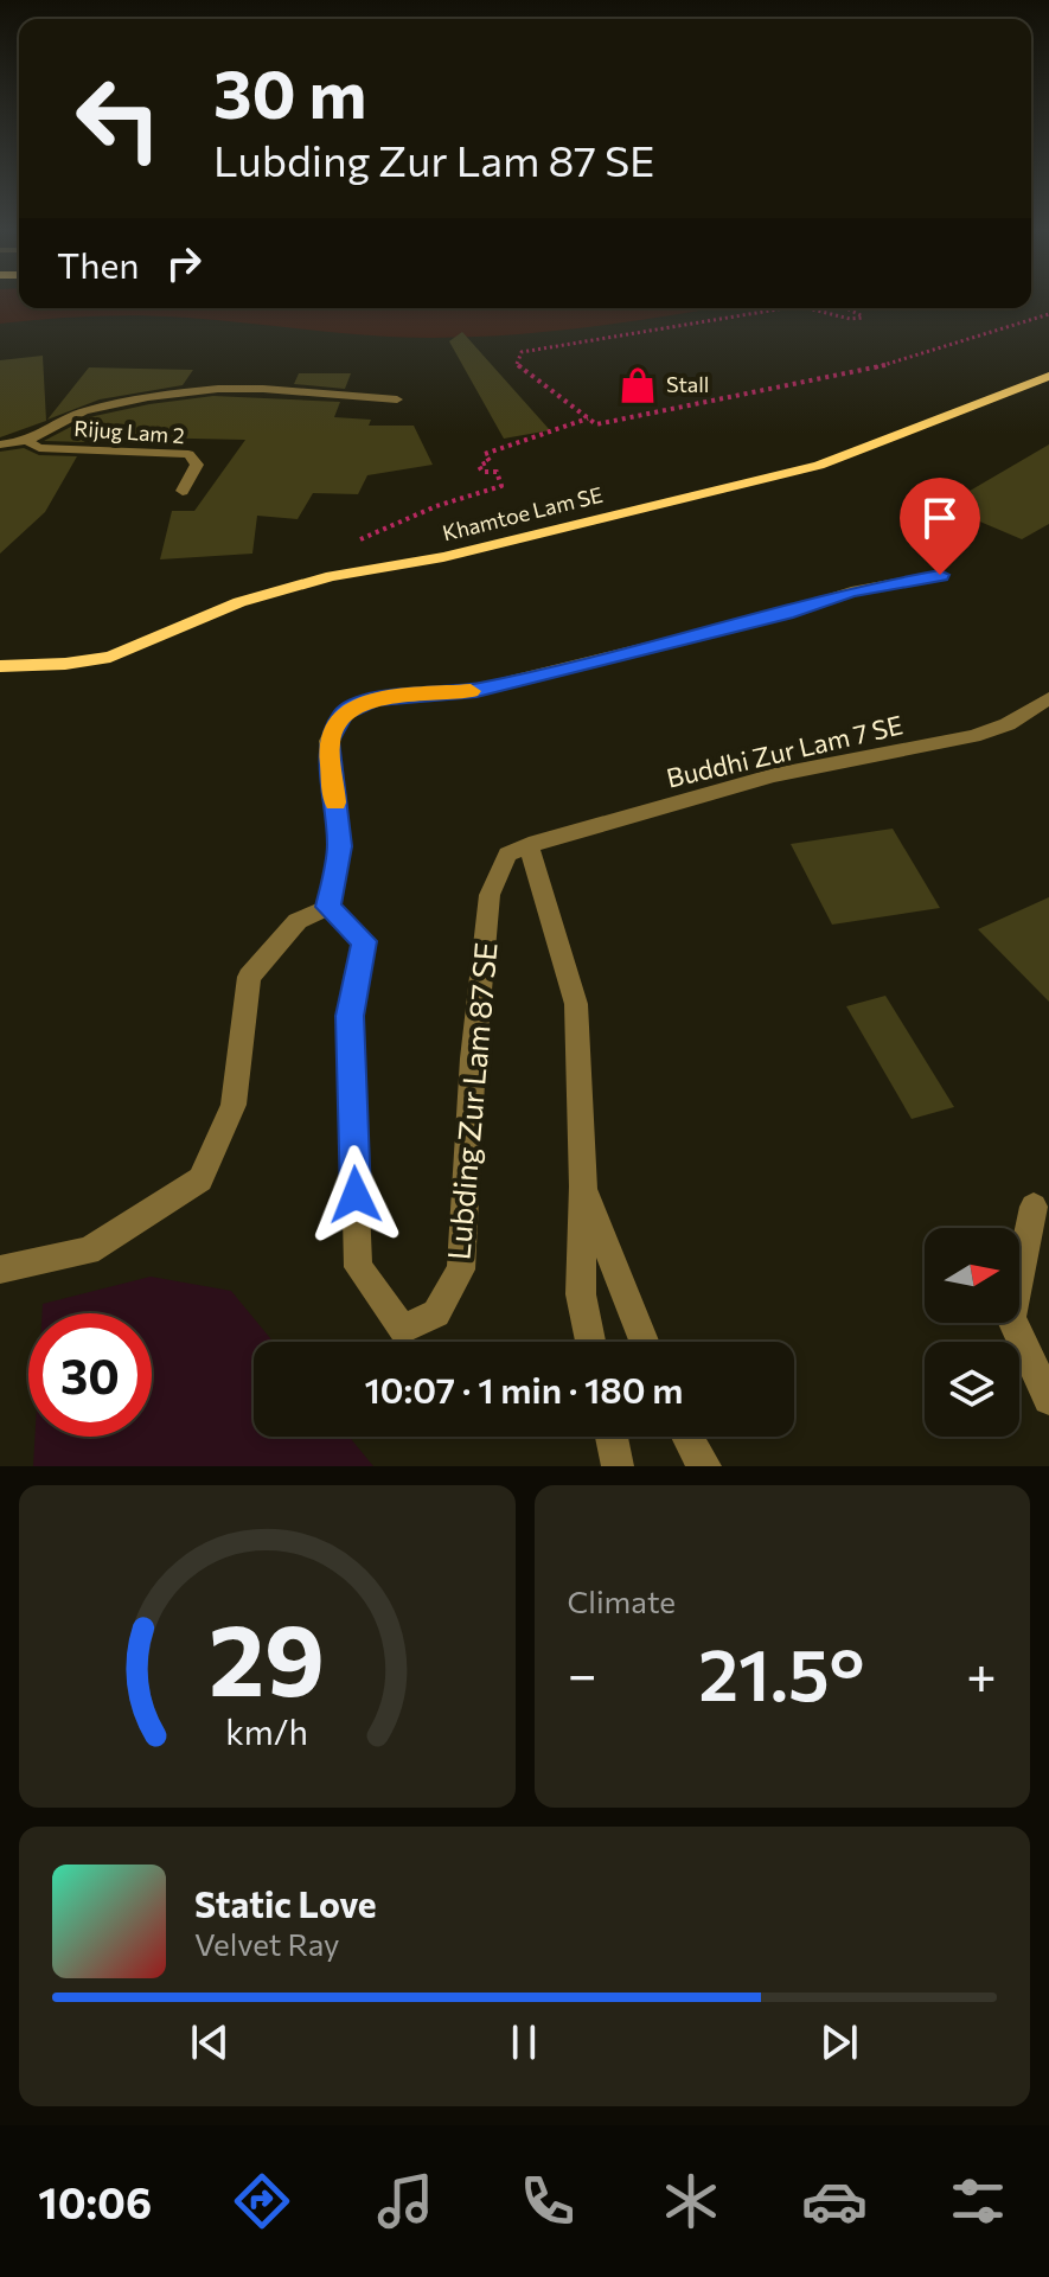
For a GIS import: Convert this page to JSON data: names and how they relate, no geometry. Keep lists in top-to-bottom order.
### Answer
{
  "streets": {
    "main road": ["Khamtoe Lam SE"],
    "street": ["Rijug Lam 2", "Buddhi Zur Lam 7 SE", "Lubding Zur Lam 87 SE"]
  },
  "crossings": [
    ["Buddhi Zur Lam 7 SE", "Lubding Zur Lam 87 SE"]
  ],
  "places": {
    "shop": ["Stall"]
  },
  "north": "right",
  "page": {
    "turn": ["30 m", "Lubding Zur Lam 87 SE"],
    "then": "Then",
    "limit": "30",
    "trip": "10:07 · 1 min · 180 m",
    "tile": "Climate",
    "heat": ["−", "21.5°", "+"],
    "song": ["Static Love", "Velvet Ray"],
    "tabs": "10:06",
    "gauge": ["29", "km/h"]
  }
}
